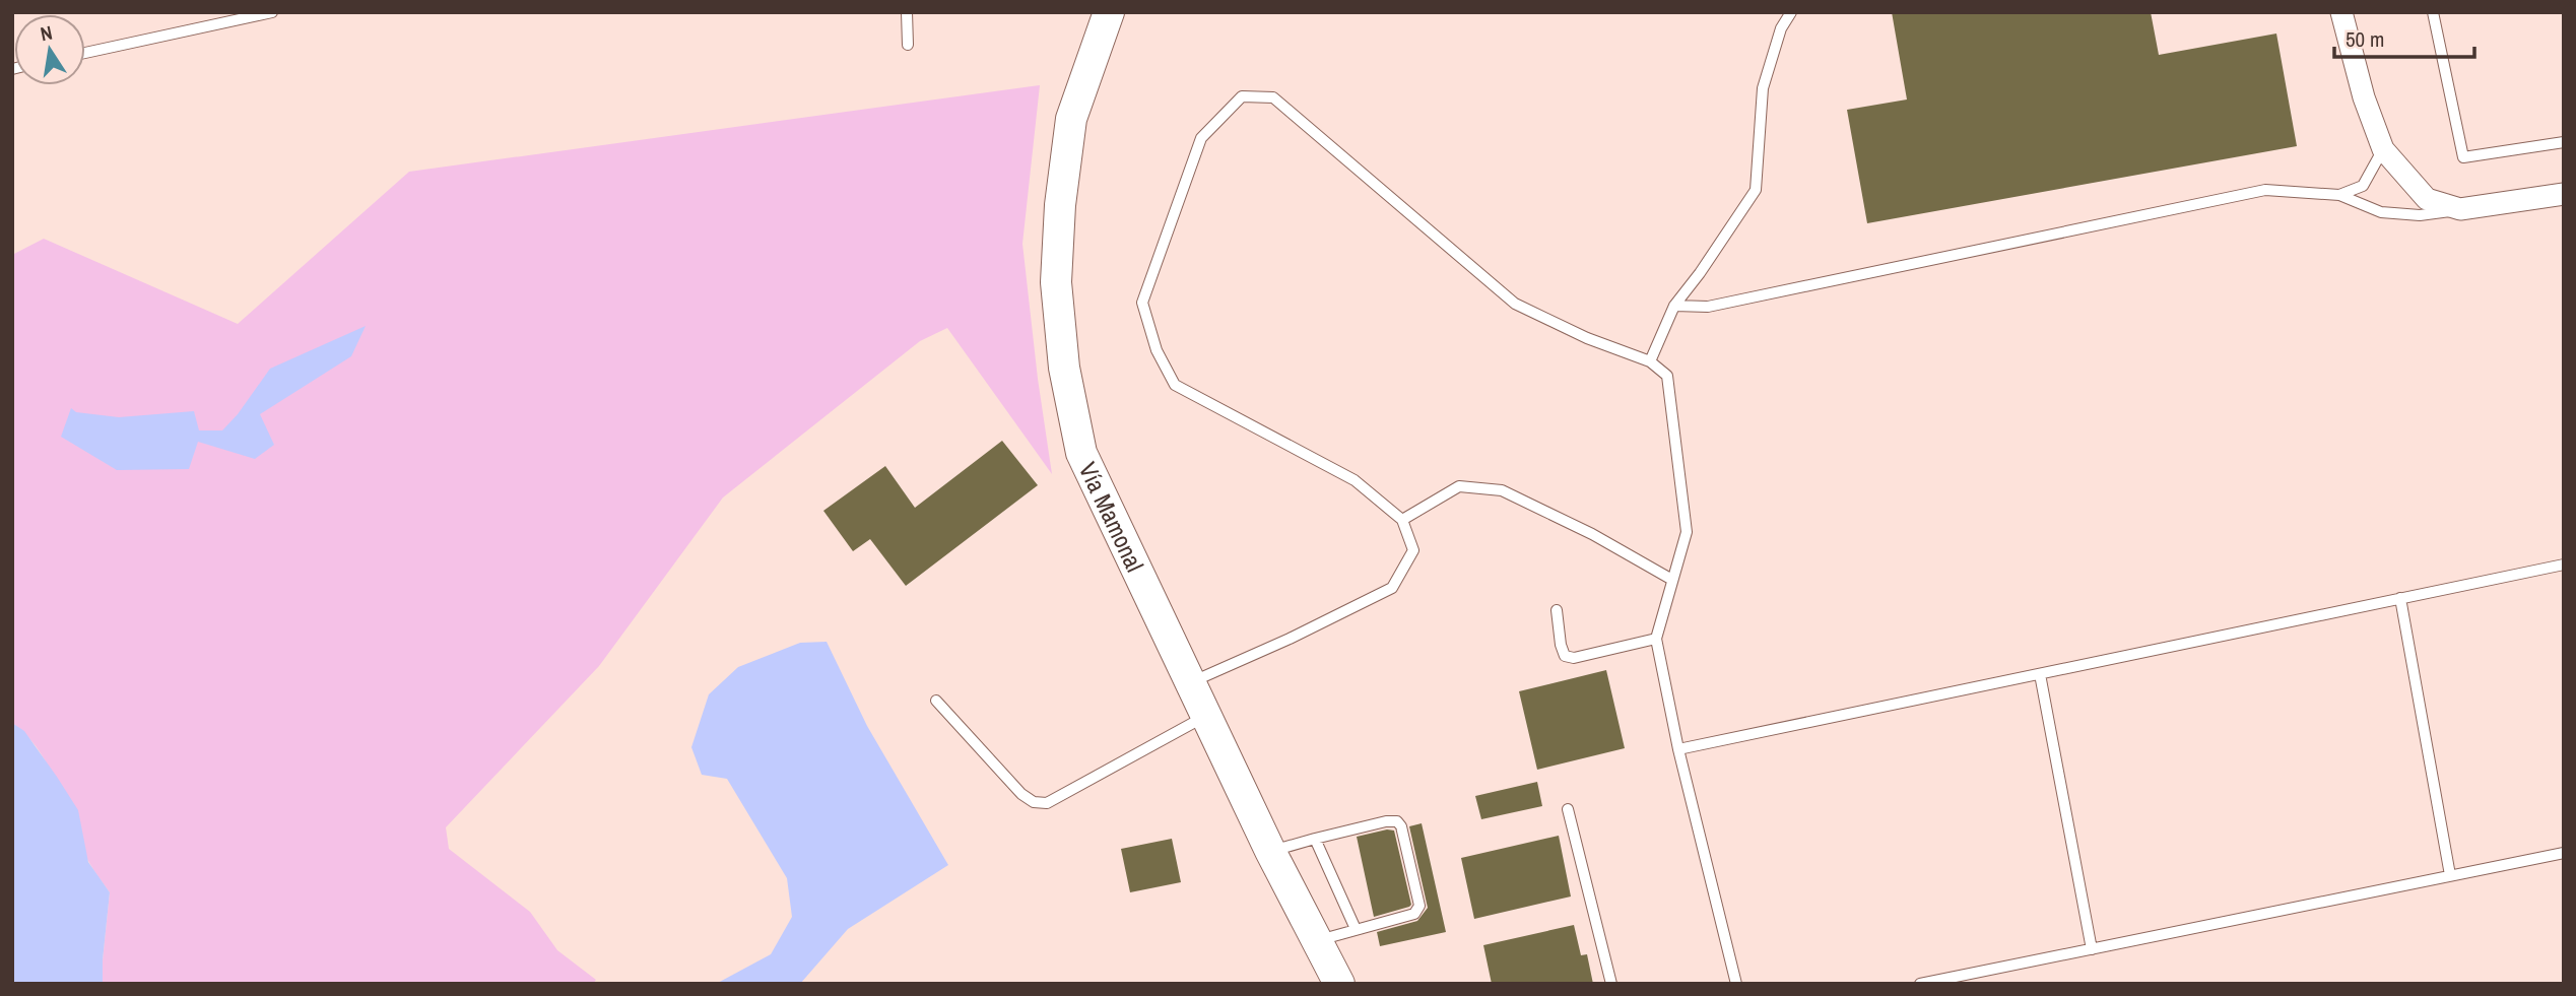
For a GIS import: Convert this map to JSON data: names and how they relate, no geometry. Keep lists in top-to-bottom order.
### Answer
{
  "streets": {
    "street": ["Vía Mamonal"]
  },
  "scale_bar": "50 m",
  "north": "top"
}
